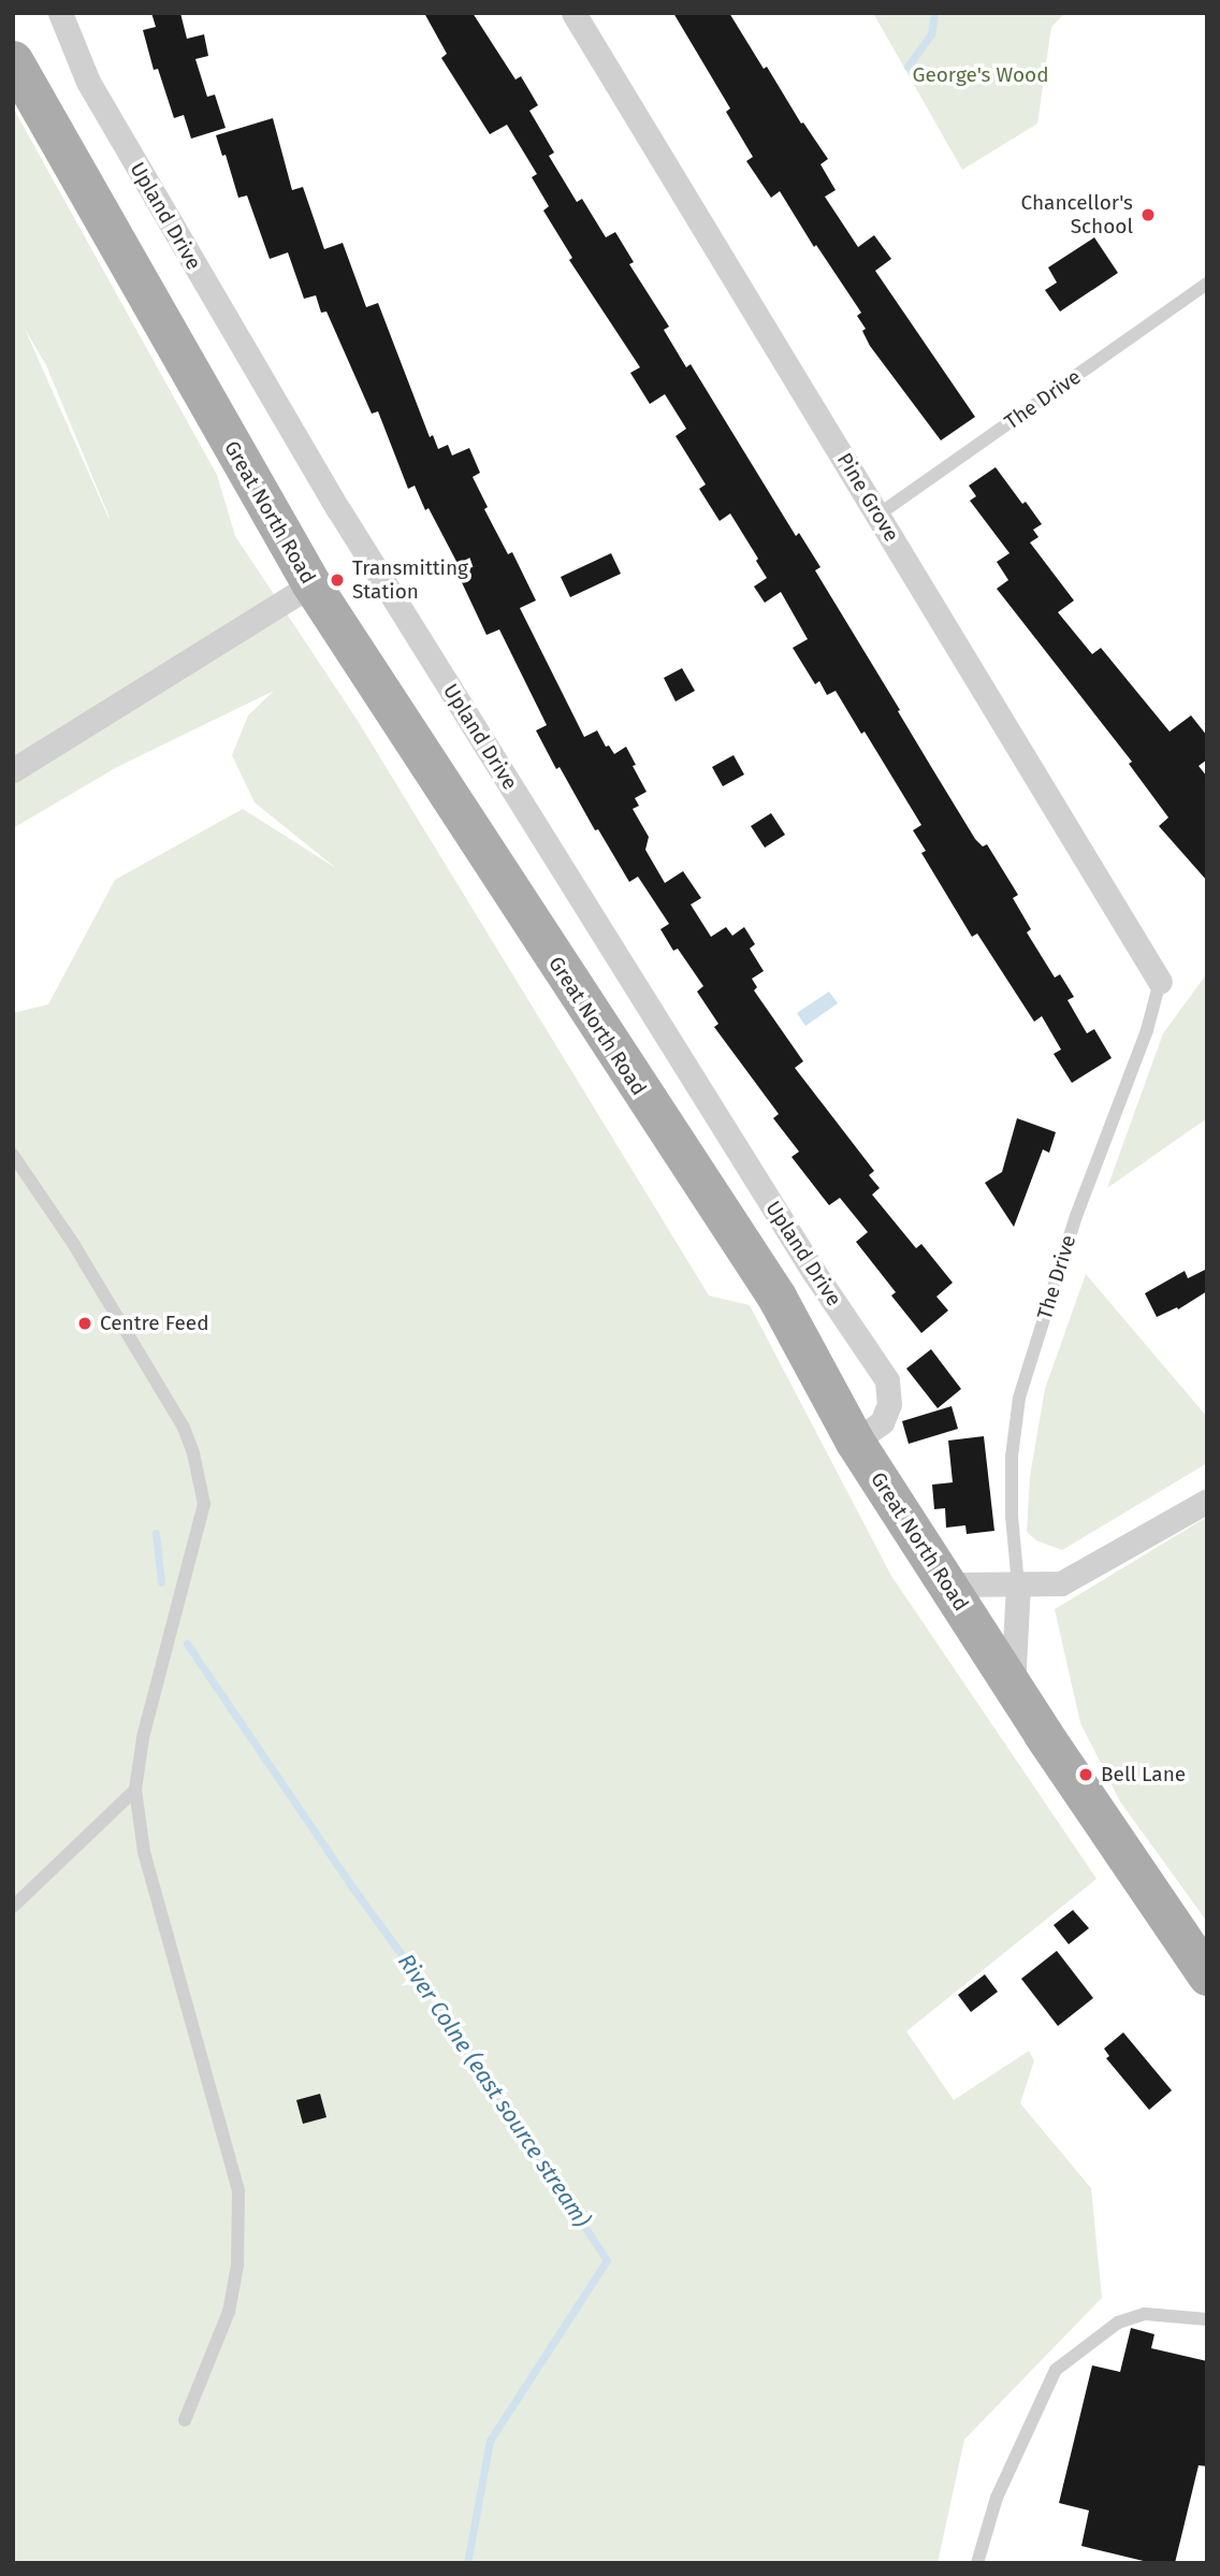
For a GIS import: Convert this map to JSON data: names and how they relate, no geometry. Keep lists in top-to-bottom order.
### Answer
{
  "streets": {
    "main road": ["Great North Road"],
    "street": ["Upland Drive", "Pine Grove"],
    "lane": ["The Drive"]
  },
  "crossings": [
    ["Upland Drive", "Great North Road"],
    ["The Drive", "Pine Grove"]
  ],
  "water": ["River Colne (east source stream)"],
  "parks": ["George's Wood"],
  "places": [
    "Chancellor's School",
    "Transmitting Station",
    "Centre Feed",
    "Bell Lane"
  ]
}
